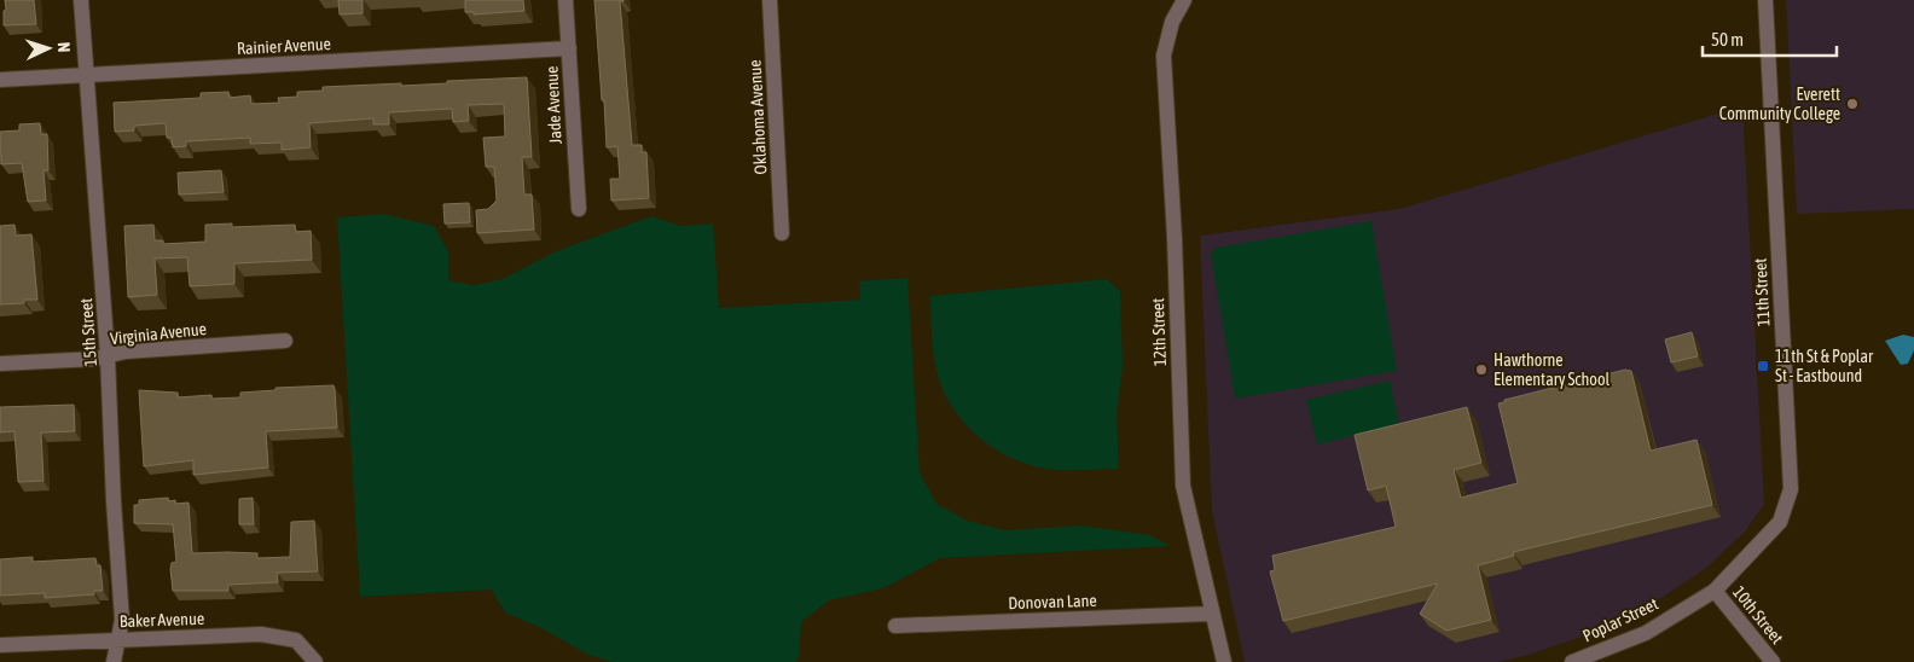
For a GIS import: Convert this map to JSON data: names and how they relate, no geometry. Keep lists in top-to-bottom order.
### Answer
{
  "streets": {
    "street": [
      "Rainier Avenue",
      "Jade Avenue",
      "Oklahoma Avenue",
      "11th Street",
      "15th Street",
      "12th Street",
      "Virginia Avenue",
      "Donovan Lane",
      "10th Street",
      "Baker Avenue",
      "Poplar Street"
    ]
  },
  "crossings": [
    ["Rainier Avenue", "Jade Avenue"],
    ["Rainier Avenue", "15th Street"],
    ["11th Street", "10th Street"],
    ["11th Street", "Poplar Street"],
    ["15th Street", "Virginia Avenue"],
    ["15th Street", "Baker Avenue"],
    ["12th Street", "Donovan Lane"],
    ["10th Street", "Poplar Street"]
  ],
  "places": {
    "other": ["Everett Community College", "Hawthorne Elementary School"],
    "transit": ["11th St & Poplar St - Eastbound"]
  },
  "scale_bar": "50 m",
  "north": "right"
}
